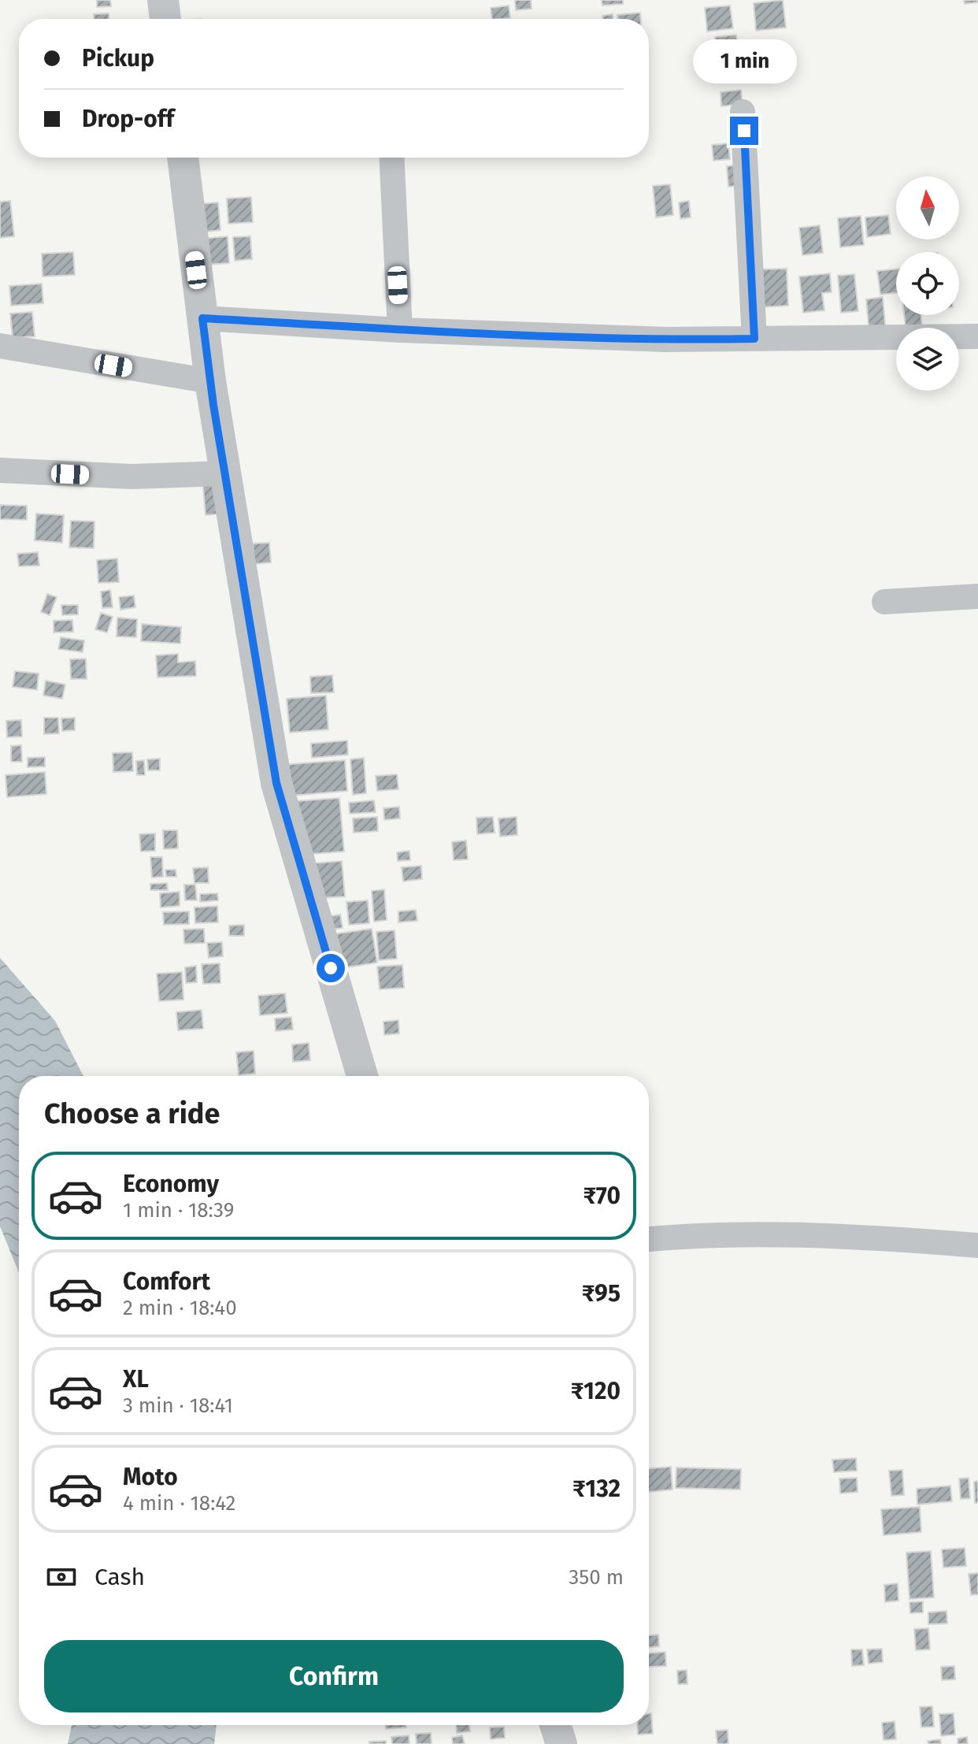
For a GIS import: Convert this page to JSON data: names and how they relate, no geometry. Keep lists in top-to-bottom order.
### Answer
{
  "north": "top",
  "page": {
    "banner": ["Pickup", "Drop-off"],
    "bubble": "1 min",
    "heading": "Choose a ride",
    "list": [
      {
        "name": "Economy",
        "note": "1 min · 18:39",
        "value": "₹70"
      },
      {
        "name": "Comfort",
        "note": "2 min · 18:40",
        "value": "₹95"
      },
      {
        "name": "XL",
        "note": "3 min · 18:41",
        "value": "₹120"
      },
      {
        "name": "Moto",
        "note": "4 min · 18:42",
        "value": "₹132"
      }
    ],
    "pay": ["Cash", "350 m"],
    "buttons": "Confirm"
  }
}
